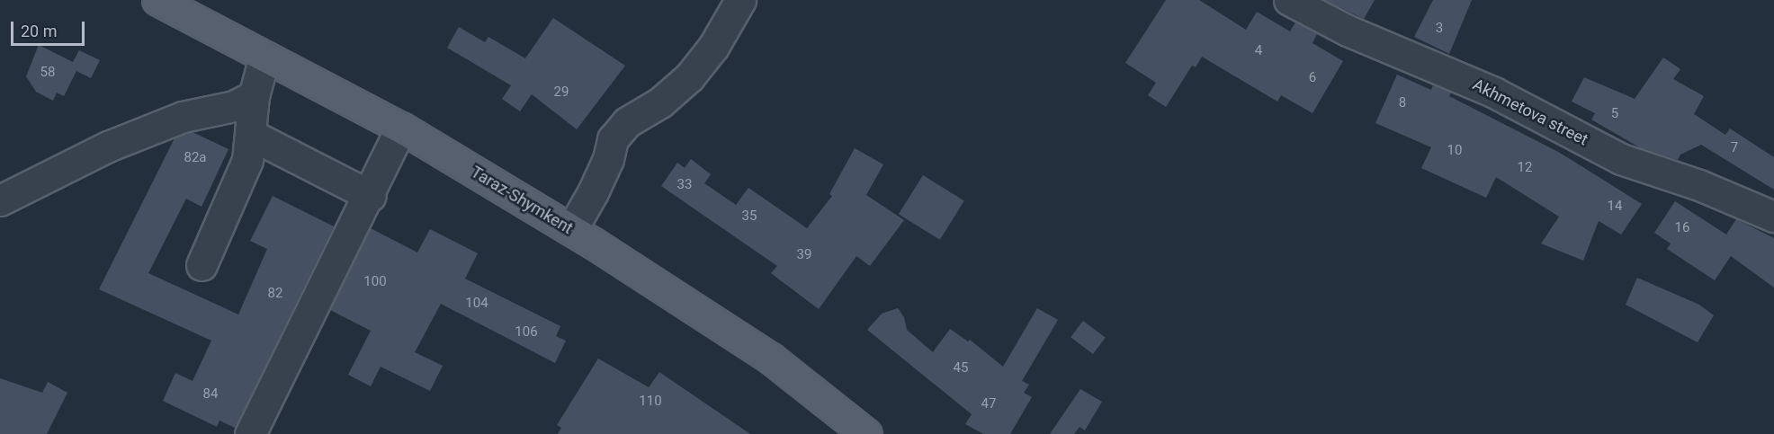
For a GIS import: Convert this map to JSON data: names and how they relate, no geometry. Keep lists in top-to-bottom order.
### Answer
{
  "streets": {
    "main road": ["Taraz-Shymkent"],
    "street": ["Akhmetova street"]
  },
  "house_numbers": [
    "3",
    "4",
    "58",
    "6",
    "29",
    "8",
    "5",
    "7",
    "10",
    "82а",
    "12",
    "33",
    "14",
    "35",
    "16",
    "39",
    "100",
    "82",
    "104",
    "106",
    "45",
    "84",
    "110",
    "47"
  ],
  "scale_bar": "20 m"
}
